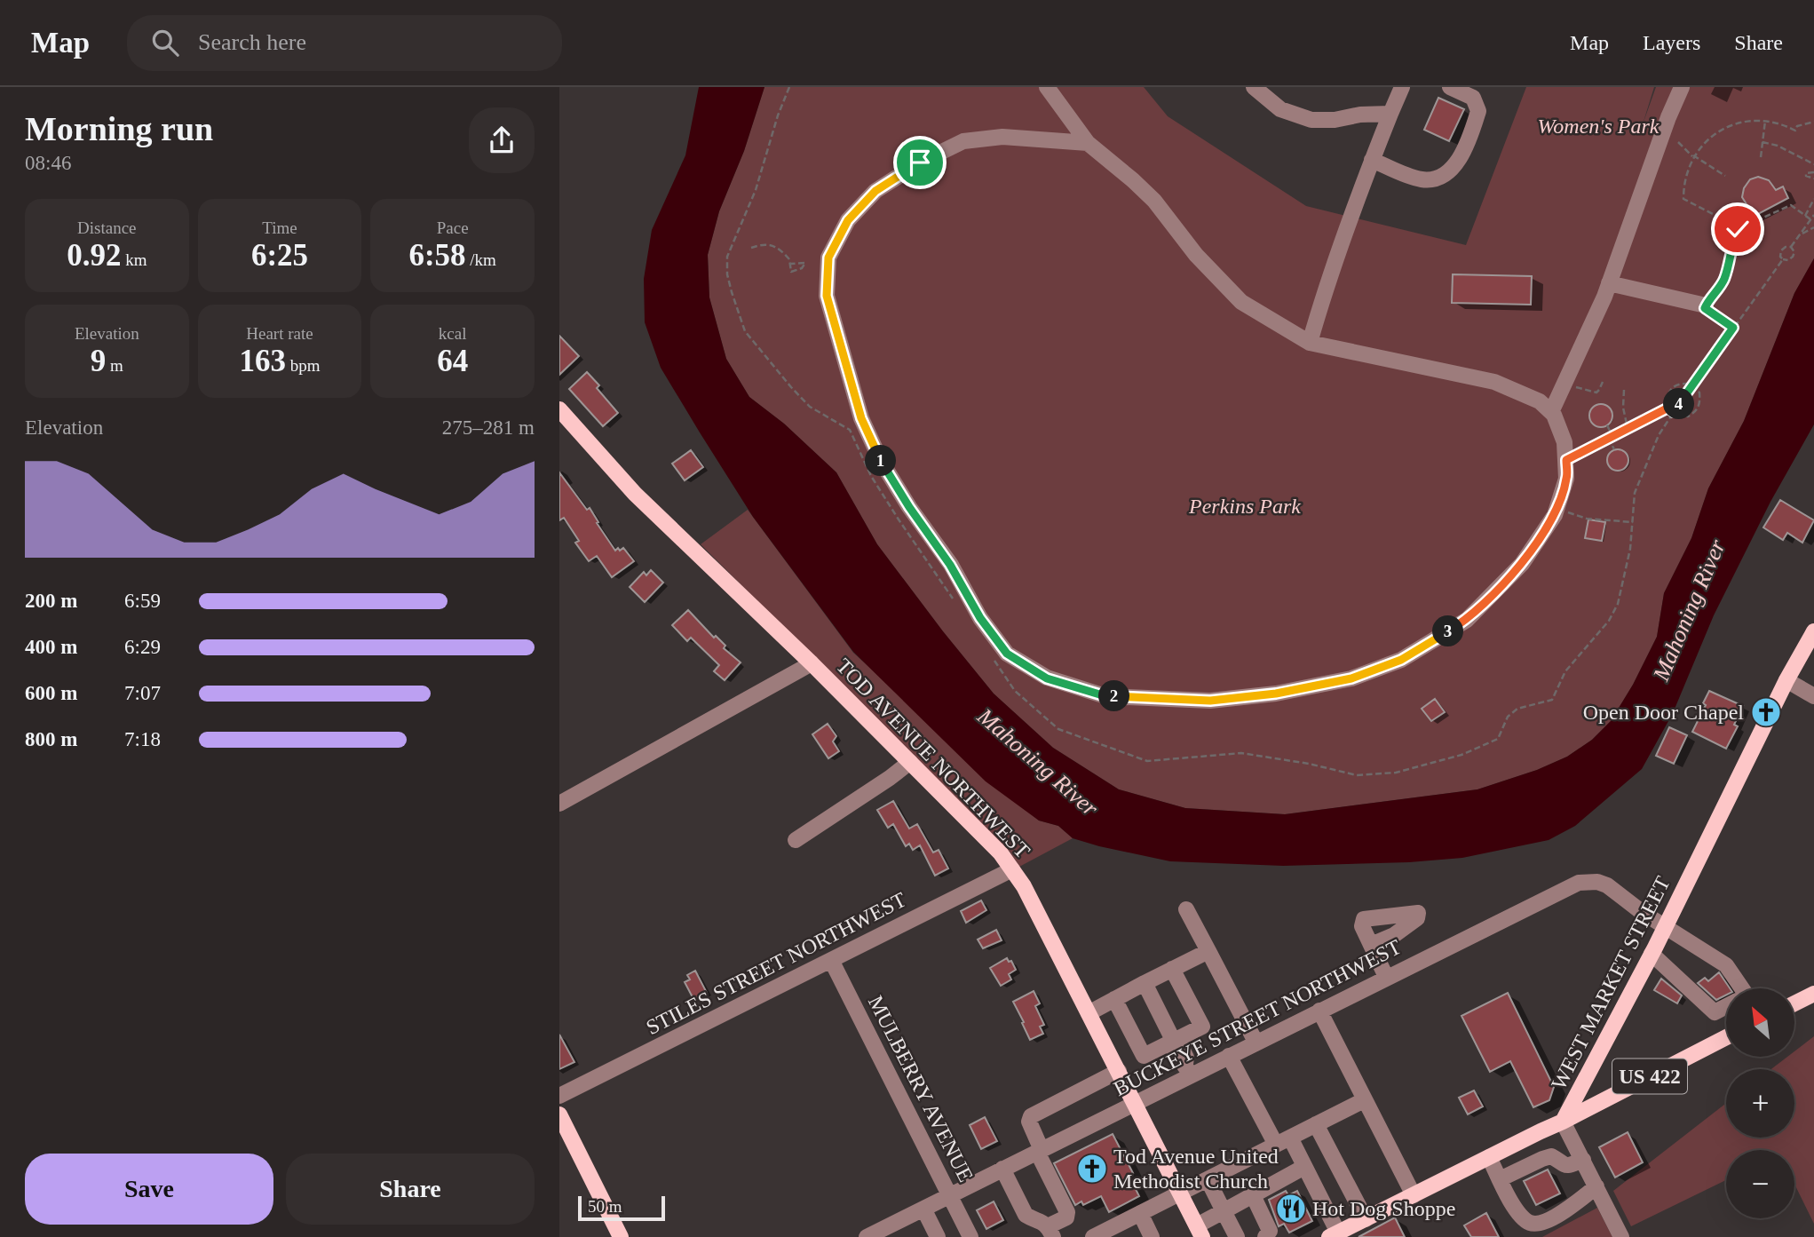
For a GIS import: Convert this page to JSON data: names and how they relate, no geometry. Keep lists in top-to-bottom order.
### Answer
{
  "streets": {
    "main road": ["TOD AVENUE NORTHWEST", "WEST MARKET STREET", "US 422"],
    "street": ["STILES STREET NORTHWEST", "BUCKEYE STREET NORTHWEST", "MULBERRY AVENUE"]
  },
  "crossings": [
    ["TOD AVENUE NORTHWEST", "STILES STREET NORTHWEST"],
    ["TOD AVENUE NORTHWEST", "BUCKEYE STREET NORTHWEST"],
    ["STILES STREET NORTHWEST", "MULBERRY AVENUE"],
    ["WEST MARKET STREET", "BUCKEYE STREET NORTHWEST"],
    ["WEST MARKET STREET", "US 422"],
    ["BUCKEYE STREET NORTHWEST", "MULBERRY AVENUE"]
  ],
  "water": ["Mahoning River"],
  "parks": ["Women's Park", "Perkins Park"],
  "places": {
    "church": ["Open Door Chapel", "Tod Avenue United Methodist Church"],
    "restaurant": ["Hot Dog Shoppe"]
  },
  "scale_bar": "50 m",
  "north": "top left",
  "page": {
    "header": "Map",
    "search": "Search here",
    "nav": ["Map", "Layers", "Share"],
    "heading": ["Morning run", "08:46"],
    "stats": [
      ["Distance", "0.92 km"],
      ["Time", "6:25"],
      ["Pace", "6:58 /km"],
      ["Elevation", "9 m"],
      ["Heart rate", "163 bpm"],
      ["kcal", "64"]
    ],
    "pins": [
      "4",
      "1",
      "3",
      "2"
    ],
    "chart": ["Elevation", "275–281 m"],
    "list": [
      {
        "name": "200 m",
        "note": "6:59"
      },
      {
        "name": "400 m",
        "note": "6:29"
      },
      {
        "name": "600 m",
        "note": "7:07"
      },
      {
        "name": "800 m",
        "note": "7:18"
      }
    ],
    "map_buttons": ["+", "−"],
    "buttons": ["Save", "Share"],
    "scale": "50 m"
  }
}
